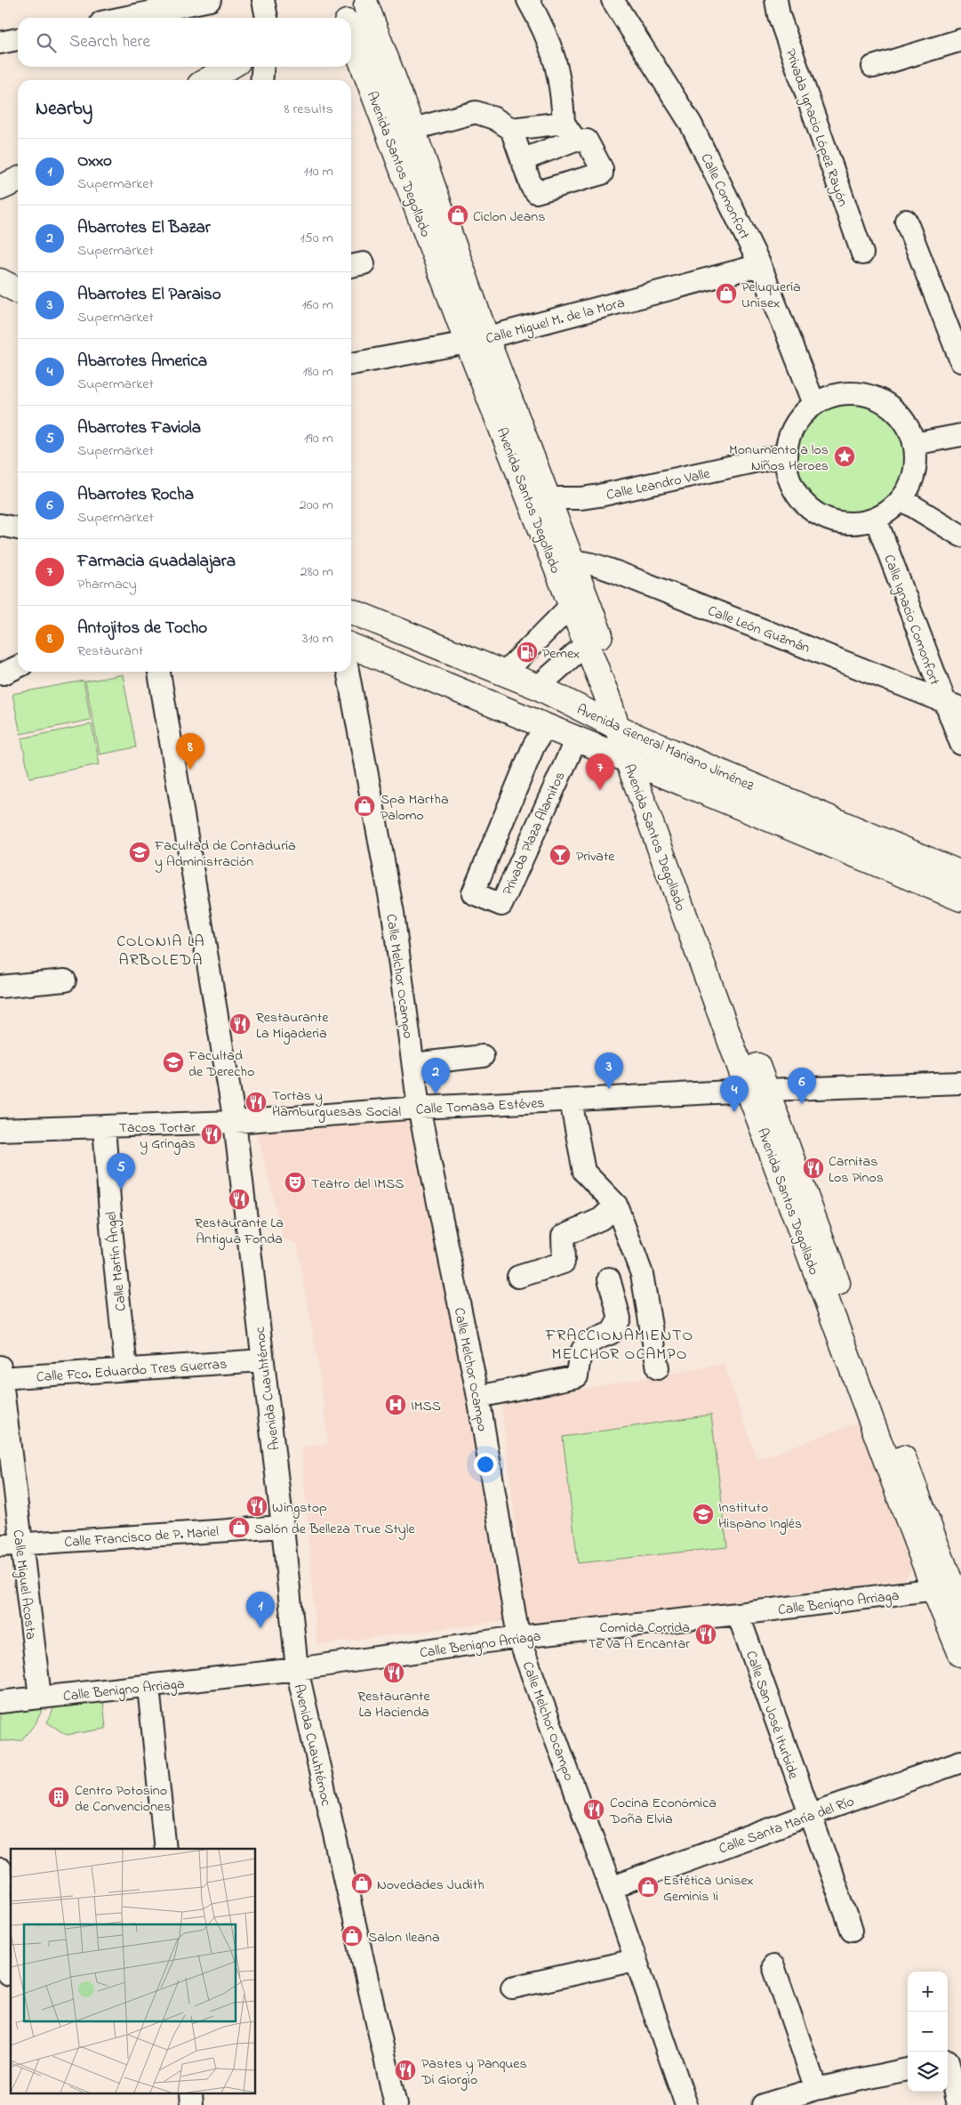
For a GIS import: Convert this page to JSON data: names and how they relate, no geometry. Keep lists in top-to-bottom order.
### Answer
{
  "streets": {
    "main road": ["Avenida Santos Degollado", "Avenida General Mariano Jiménez"],
    "street": [
      "Privada Ignacio López Rayón",
      "Calle Comonfort",
      "Calle Miguel M. de la Mora",
      "Calle Leandro Valle",
      "Calle Ignacio Comonfort",
      "Calle León Guzmán",
      "Privada Plaza Alamitos",
      "Calle Melchor Ocampo",
      "Calle Tomasa Estéves",
      "Calle Martín Ángel",
      "Calle Fco. Eduardo Tres Guerras",
      "Avenida Cuauhtémoc",
      "Calle Francisco de P. Mariel",
      "Calle Miguel Acosta",
      "Calle Benigno Arriaga",
      "Calle San José Iturbide",
      "Calle Santa María del Río"
    ]
  },
  "crossings": [
    ["Avenida Santos Degollado", "Calle Miguel M. de la Mora"],
    ["Avenida Santos Degollado", "Calle Leandro Valle"],
    ["Avenida Santos Degollado", "Calle León Guzmán"],
    ["Avenida Santos Degollado", "Avenida General Mariano Jiménez"],
    ["Avenida Santos Degollado", "Calle Tomasa Estéves"],
    ["Avenida Santos Degollado", "Calle Benigno Arriaga"],
    ["Calle Comonfort", "Calle Miguel M. de la Mora"],
    ["Calle Comonfort", "Calle Leandro Valle"],
    ["Calle Comonfort", "Calle Ignacio Comonfort"],
    ["Calle Leandro Valle", "Calle Ignacio Comonfort"],
    ["Calle Ignacio Comonfort", "Calle León Guzmán"],
    ["Avenida General Mariano Jiménez", "Privada Plaza Alamitos"],
    ["Calle Melchor Ocampo", "Calle Tomasa Estéves"],
    ["Calle Melchor Ocampo", "Calle Benigno Arriaga"],
    ["Calle Melchor Ocampo", "Calle Santa María del Río"],
    ["Calle Tomasa Estéves", "Calle Martín Ángel"],
    ["Calle Tomasa Estéves", "Avenida Cuauhtémoc"],
    ["Calle Martín Ángel", "Calle Fco. Eduardo Tres Guerras"],
    ["Calle Fco. Eduardo Tres Guerras", "Avenida Cuauhtémoc"],
    ["Calle Fco. Eduardo Tres Guerras", "Calle Miguel Acosta"],
    ["Avenida Cuauhtémoc", "Calle Francisco de P. Mariel"],
    ["Avenida Cuauhtémoc", "Calle Benigno Arriaga"],
    ["Calle Francisco de P. Mariel", "Calle Miguel Acosta"],
    ["Calle Miguel Acosta", "Calle Benigno Arriaga"],
    ["Calle Benigno Arriaga", "Calle San José Iturbide"],
    ["Calle San José Iturbide", "Calle Santa María del Río"]
  ],
  "districts": ["COLONIA LA ARBOLEDA", "FRACCIONAMIENTO MELCHOR OCAMPO"],
  "places": {
    "shop": [
      "Ciclon Jeans",
      "Peluquería Unisex",
      "Spa Martha Palomo",
      "Salón de Belleza True Style",
      "Novedades Judith",
      "Estética Unisex Geminis Ii",
      "Salon Ileana"
    ],
    "place": ["Monumento a los Niños Heroes"],
    "fuel station": ["Pemex"],
    "school or university": ["Facultad de Contaduría y Administración", "Facultad de Derecho", "Instituto Hispano Inglés"],
    "bar": ["Private"],
    "restaurant": [
      "Restaurante La Migaderia",
      "Tortas y Hamburguesas Social",
      "Tacos Tortar y Gringas",
      "Carnitas Los Pinos",
      "Restaurante La Antigua Fonda",
      "Wingstop",
      "Comida Corrida Te Va A Encantar",
      "Restaurante La Hacienda",
      "Cocina Económica Doña Elvia",
      "Pastes y Panques Di Giorgio"
    ],
    "theatre": ["Teatro del IMSS"],
    "hospital": ["IMSS"],
    "building": ["Centro Potosino de Convenciones"]
  },
  "page": {
    "search": "Search here",
    "heading": ["Nearby", "8 results"],
    "list": [
      {
        "mark": "1",
        "name": "Oxxo",
        "note": "Supermarket",
        "value": "110 m"
      },
      {
        "mark": "2",
        "name": "Abarrotes El Bazar",
        "note": "Supermarket",
        "value": "150 m"
      },
      {
        "mark": "3",
        "name": "Abarrotes El Paraiso",
        "note": "Supermarket",
        "value": "160 m"
      },
      {
        "mark": "4",
        "name": "Abarrotes America",
        "note": "Supermarket",
        "value": "180 m"
      },
      {
        "mark": "5",
        "name": "Abarrotes Faviola",
        "note": "Supermarket",
        "value": "190 m"
      },
      {
        "mark": "6",
        "name": "Abarrotes Rocha",
        "note": "Supermarket",
        "value": "200 m"
      },
      {
        "mark": "7",
        "name": "Farmacia Guadalajara",
        "note": "Pharmacy",
        "value": "280 m"
      },
      {
        "mark": "8",
        "name": "Antojitos de Tocho",
        "note": "Restaurant",
        "value": "310 m"
      }
    ],
    "pins": [
      "8",
      "7",
      "3",
      "2",
      "6",
      "4",
      "5",
      "1"
    ],
    "map_buttons": ["+", "−"]
  }
}
